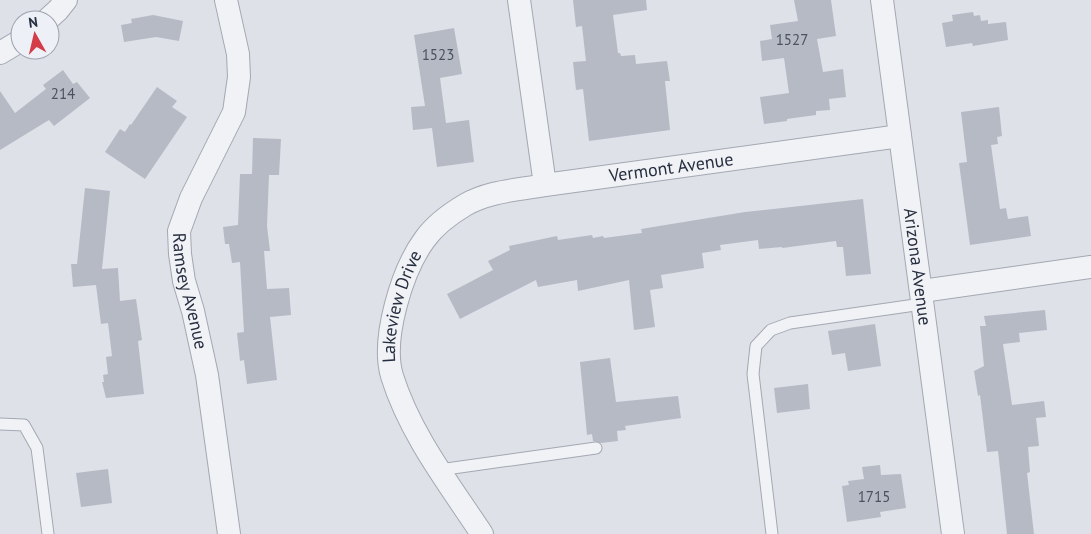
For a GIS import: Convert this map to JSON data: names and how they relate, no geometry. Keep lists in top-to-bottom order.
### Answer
{
  "streets": {
    "street": [
      "Vermont Avenue",
      "Arizona Avenue",
      "Ramsey Avenue",
      "Lakeview Drive"
    ]
  },
  "crossings": [
    ["Vermont Avenue", "Arizona Avenue"],
    ["Vermont Avenue", "Lakeview Drive"]
  ],
  "house_numbers": [
    "1527",
    "1523",
    "214",
    "1715"
  ],
  "north": "top"
}
